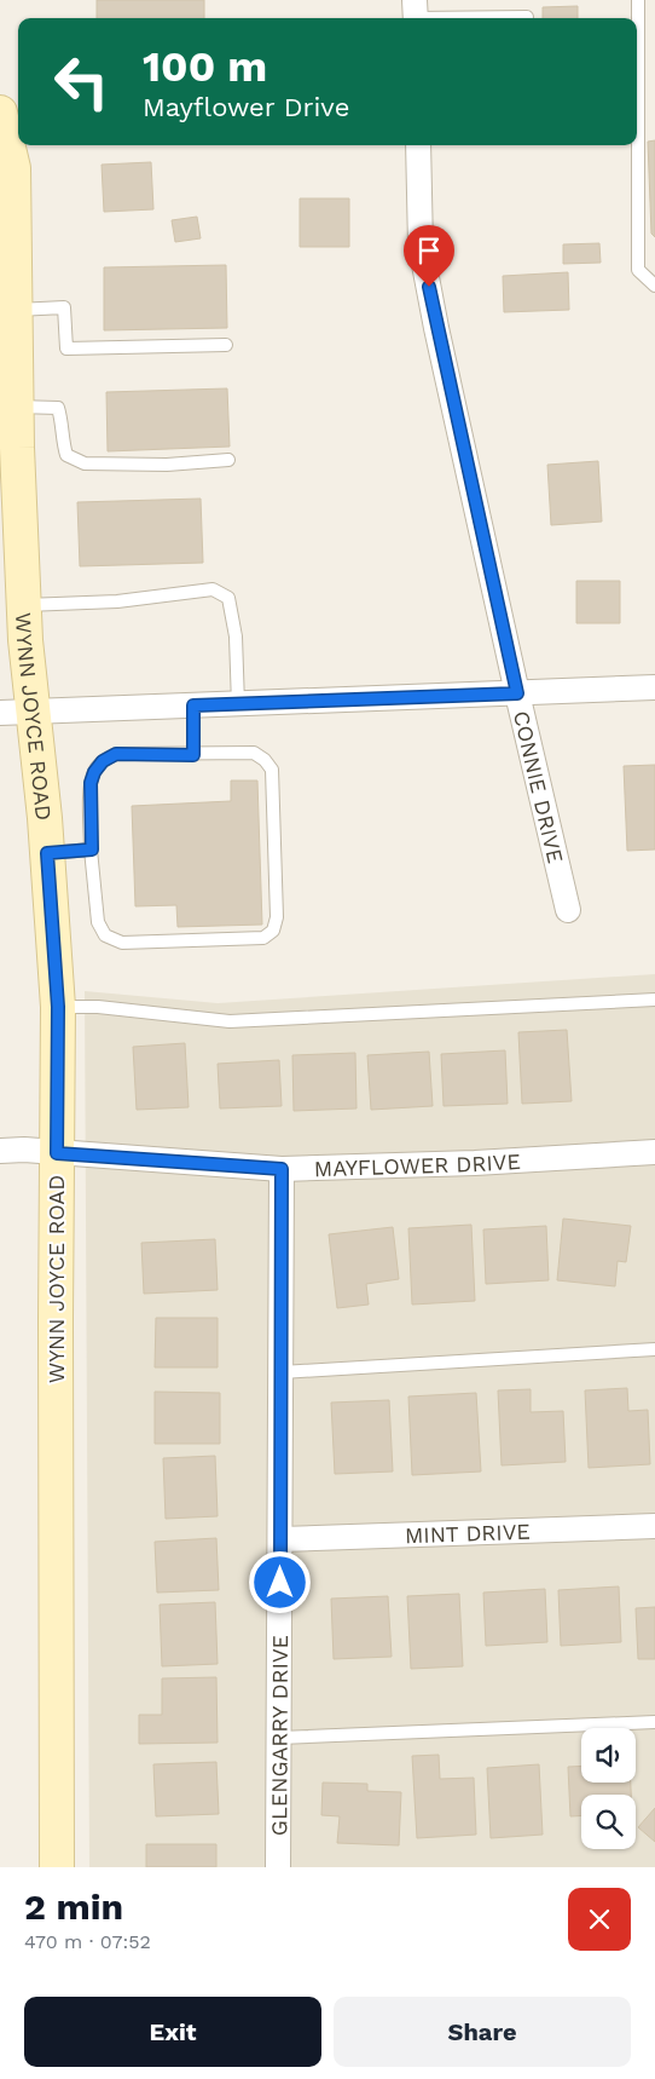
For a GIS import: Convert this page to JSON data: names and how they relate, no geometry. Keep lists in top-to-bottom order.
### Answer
{
  "streets": {
    "main road": ["WYNN JOYCE ROAD"],
    "street": [
      "CONNIE DRIVE",
      "MAYFLOWER DRIVE",
      "MINT DRIVE",
      "GLENGARRY DRIVE"
    ]
  },
  "crossings": [
    ["WYNN JOYCE ROAD", "MAYFLOWER DRIVE"],
    ["MAYFLOWER DRIVE", "GLENGARRY DRIVE"],
    ["MINT DRIVE", "GLENGARRY DRIVE"]
  ],
  "page": {
    "turn": ["100 m", "Mayflower Drive"],
    "heading": ["2 min", "470 m · 07:52"],
    "buttons": ["Exit", "Share"]
  }
}
